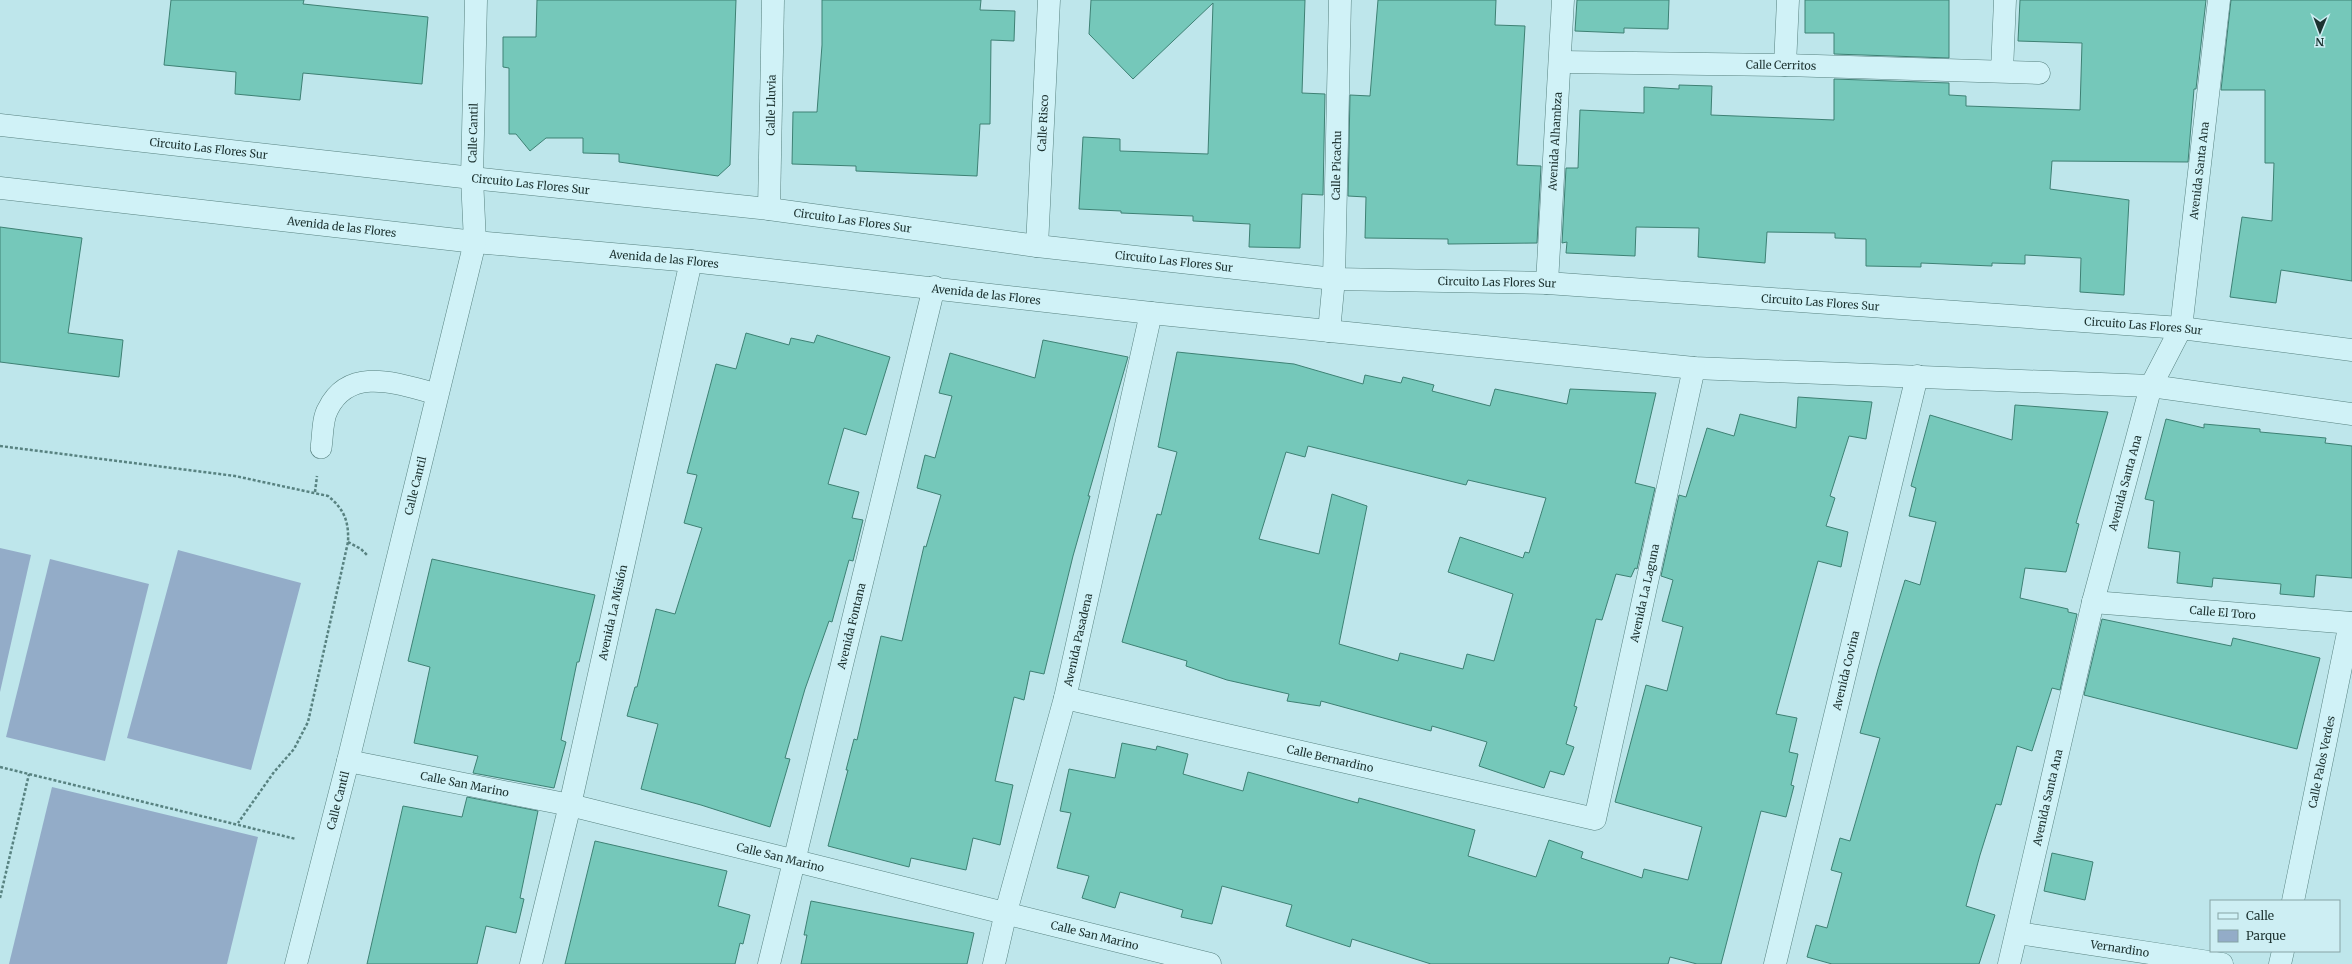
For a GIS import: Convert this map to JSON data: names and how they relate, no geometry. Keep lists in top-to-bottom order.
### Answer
{
  "streets": {
    "street": [
      "Calle Cerritos",
      "Calle Lluvia",
      "Calle Risco",
      "Calle Cantil",
      "Avenida Alhambza",
      "Circuito Las Flores Sur",
      "Calle Picachu",
      "Avenida Santa Ana",
      "Avenida de las Flores",
      "Avenida La Laguna",
      "Calle El Toro",
      "Avenida La Misión",
      "Avenida Fontana",
      "Avenida Pasadena",
      "Avenida Covina",
      "Calle Bernardino",
      "Calle Palos Verdes",
      "Calle San Marino",
      "Vernardino"
    ]
  },
  "crossings": [
    ["Calle Cerritos", "Avenida Alhambza"],
    ["Calle Lluvia", "Circuito Las Flores Sur"],
    ["Calle Risco", "Circuito Las Flores Sur"],
    ["Calle Cantil", "Circuito Las Flores Sur"],
    ["Calle Cantil", "Avenida de las Flores"],
    ["Calle Cantil", "Calle San Marino"],
    ["Avenida Alhambza", "Circuito Las Flores Sur"],
    ["Circuito Las Flores Sur", "Calle Picachu"],
    ["Circuito Las Flores Sur", "Avenida Santa Ana"],
    ["Calle Picachu", "Avenida de las Flores"],
    ["Avenida Santa Ana", "Calle El Toro"],
    ["Avenida Santa Ana", "Vernardino"],
    ["Avenida de las Flores", "Avenida La Misión"],
    ["Avenida de las Flores", "Avenida Fontana"],
    ["Avenida de las Flores", "Avenida Pasadena"],
    ["Avenida La Laguna", "Calle Bernardino"],
    ["Calle El Toro", "Calle Palos Verdes"],
    ["Avenida La Misión", "Calle San Marino"],
    ["Avenida Fontana", "Calle San Marino"],
    ["Avenida Pasadena", "Calle Bernardino"],
    ["Avenida Pasadena", "Calle San Marino"]
  ],
  "legend": ["Calle", "Parque"],
  "north": "bottom"
}
